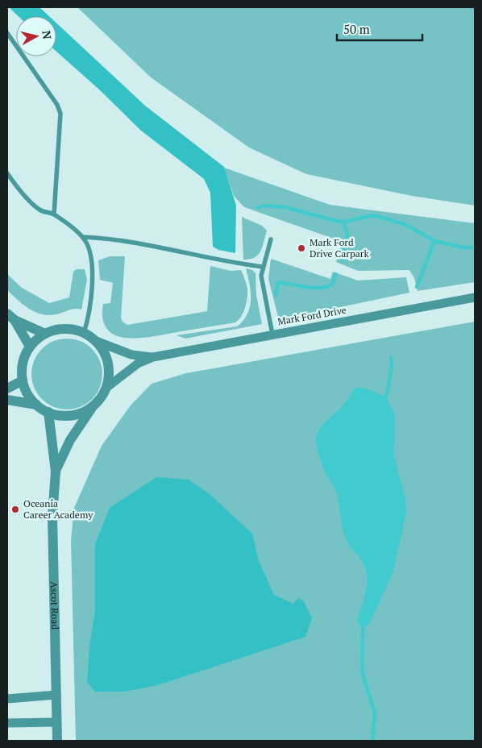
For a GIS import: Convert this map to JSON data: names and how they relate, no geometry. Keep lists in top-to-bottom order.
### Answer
{
  "streets": {
    "street": ["Mark Ford Drive", "Ascot Road"]
  },
  "crossings": [
    ["Mark Ford Drive", "Ascot Road"]
  ],
  "places": ["Mark Ford Drive Carpark", "Oceania Career Academy"],
  "scale_bar": "50 m",
  "north": "right"
}
